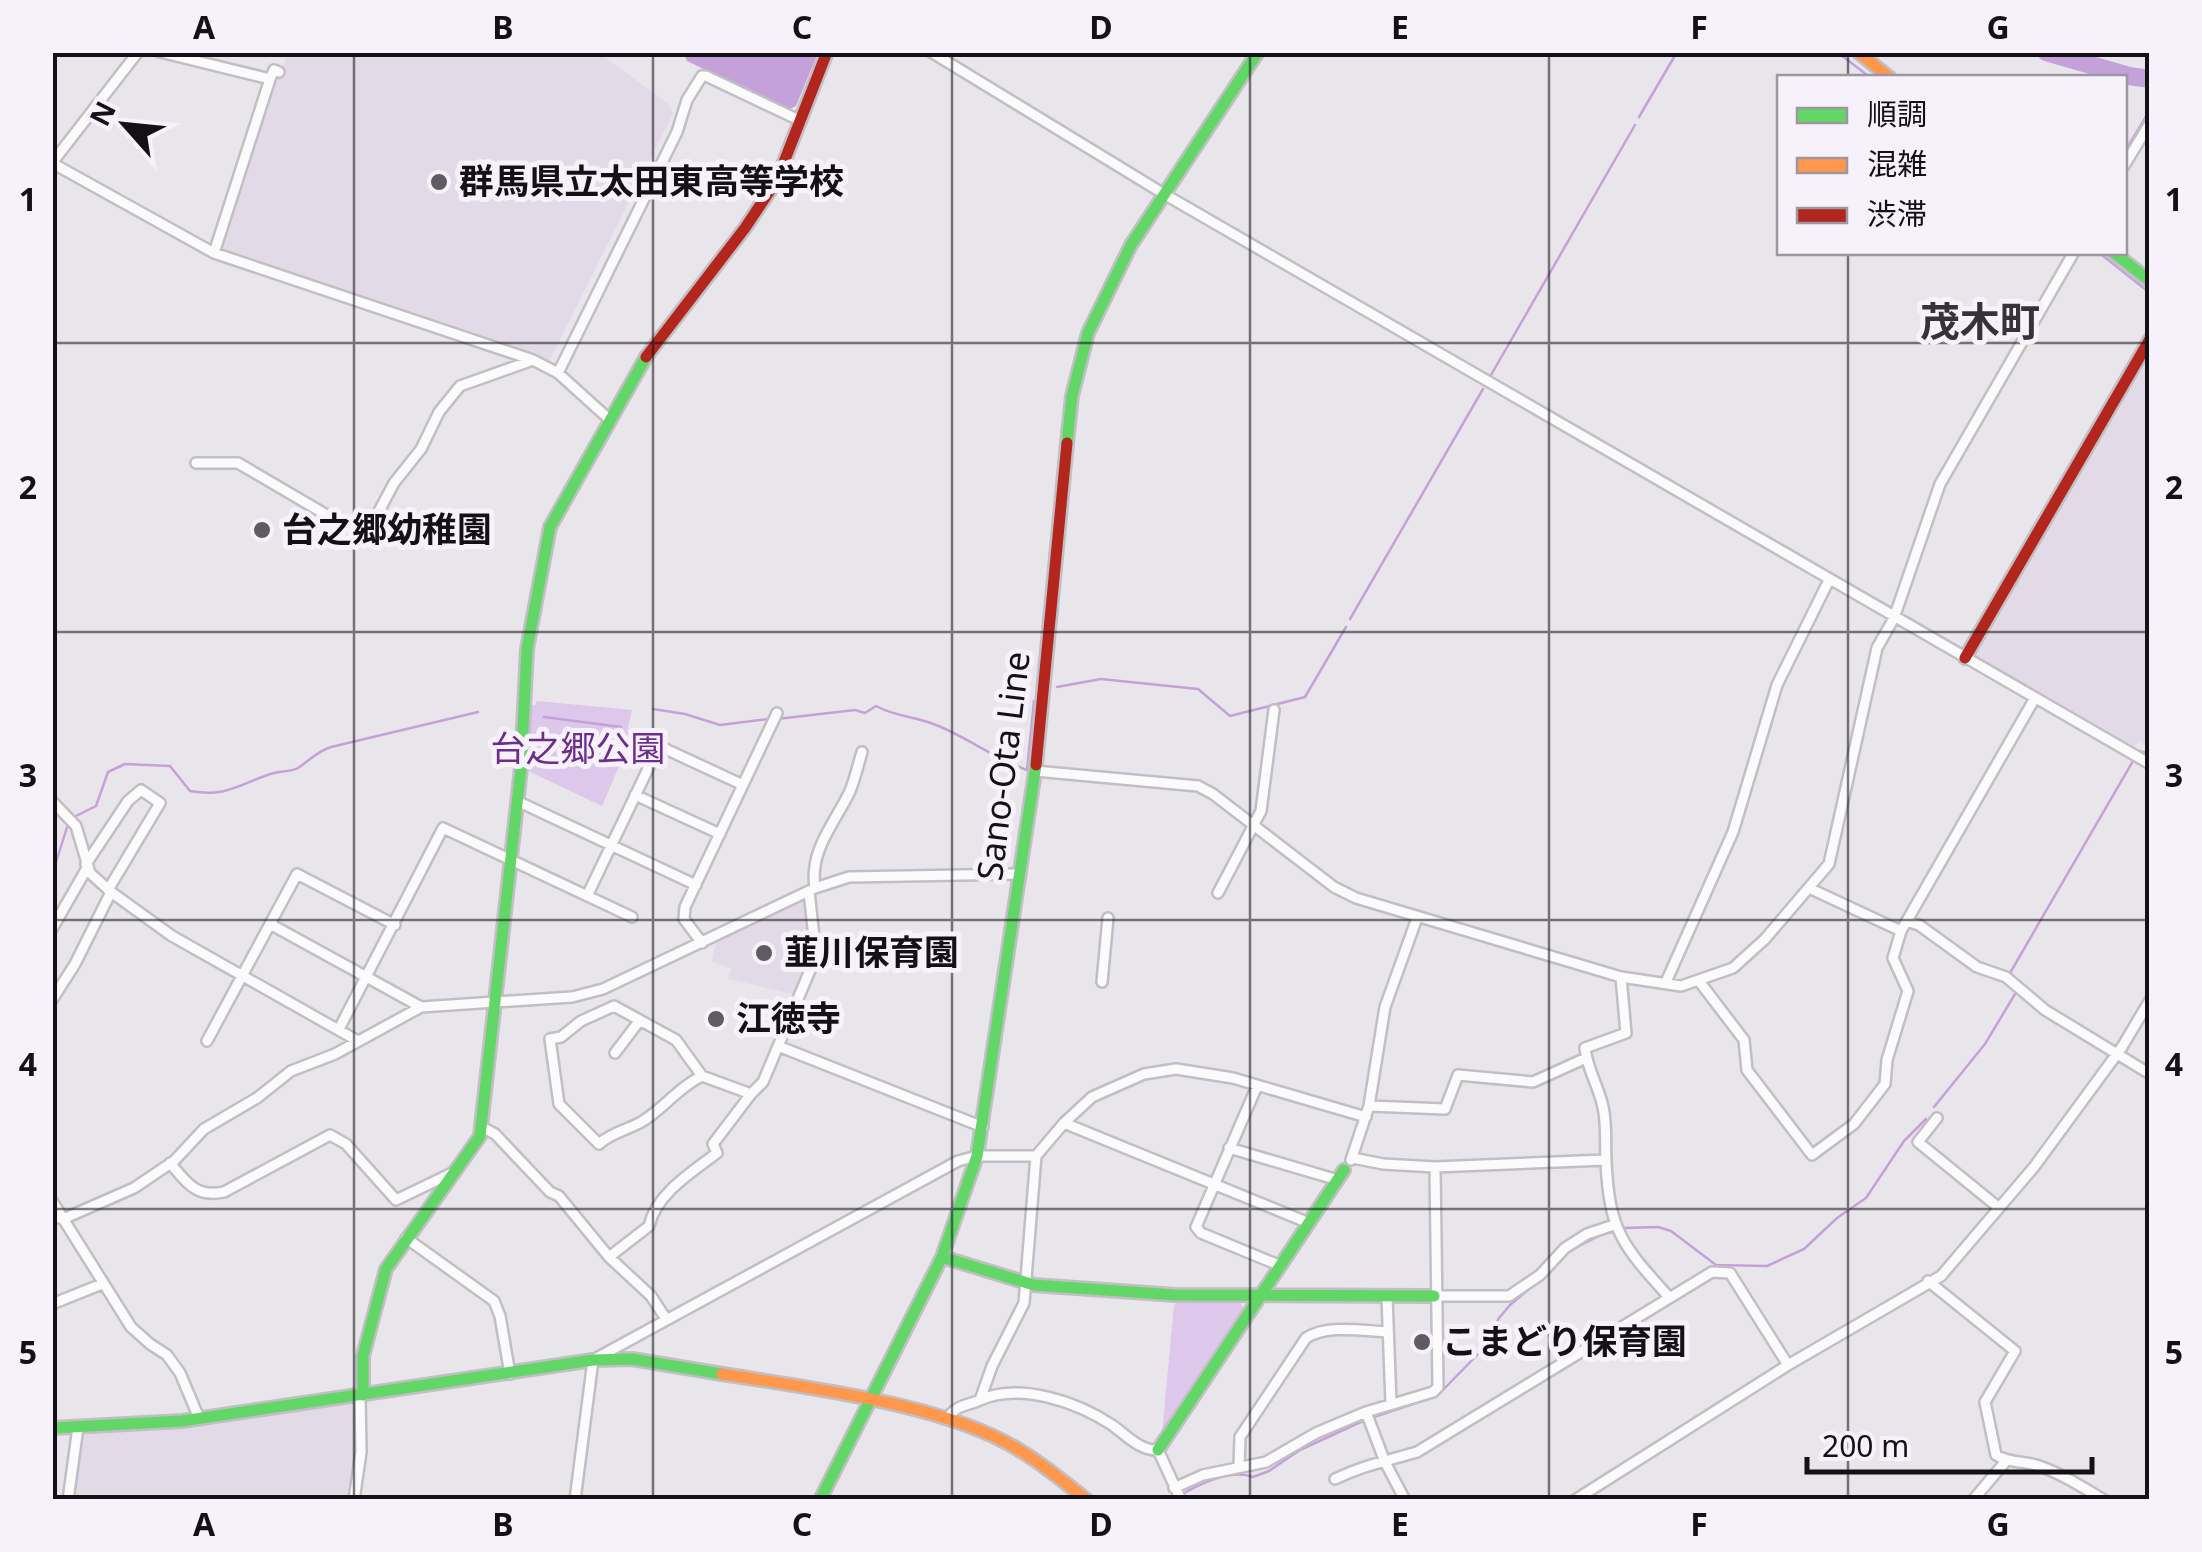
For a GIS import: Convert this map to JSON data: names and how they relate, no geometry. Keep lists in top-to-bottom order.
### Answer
{
  "streets": {
    "street": ["Sano-Ota Line"]
  },
  "districts": ["茂木町"],
  "parks": ["台之郷公園"],
  "places": [
    "群馬県立太田東高等学校",
    "台之郷幼稚園",
    "韮川保育園",
    "江徳寺",
    "こまどり保育園"
  ],
  "legend": ["順調", "混雑", "渋滞"],
  "scale_bar": "200 m",
  "north": "top left",
  "grid": {
    "columns": [
      "A",
      "B",
      "C",
      "D",
      "E",
      "F",
      "G"
    ],
    "rows": [
      "1",
      "2",
      "3",
      "4",
      "5"
    ]
  }
}
